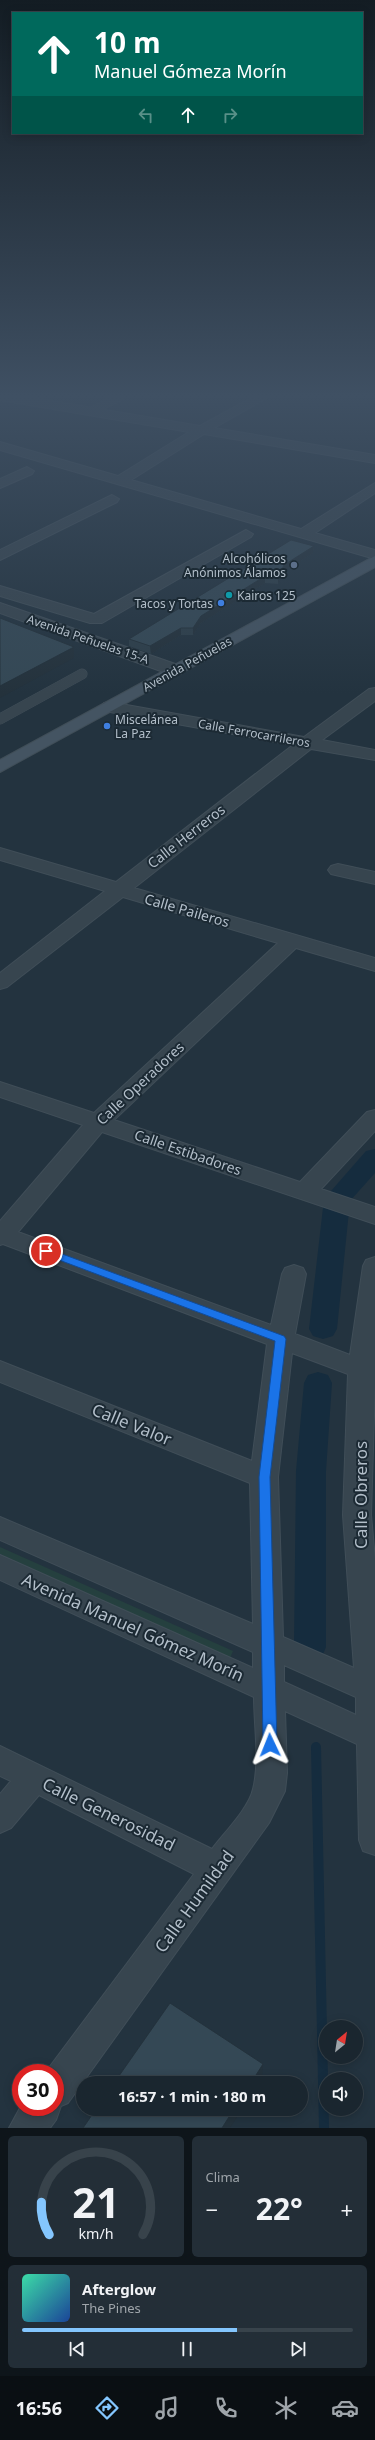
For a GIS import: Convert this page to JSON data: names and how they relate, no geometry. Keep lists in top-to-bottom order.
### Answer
{
  "streets": {
    "street": [
      "Avenida Peñuelas 15-A",
      "Avenida Peñuelas",
      "Calle Ferrocarrileros",
      "Calle Herreros",
      "Calle Paileros",
      "Calle Operadores",
      "Calle Estibadores",
      "Calle Valor",
      "Calle Obreros",
      "Avenida Manuel Gómez Morín",
      "Calle Generosidad",
      "Calle Humildad"
    ]
  },
  "crossings": [
    ["Avenida Peñuelas 15-A", "Avenida Peñuelas"],
    ["Avenida Peñuelas", "Calle Ferrocarrileros"],
    ["Calle Ferrocarrileros", "Calle Herreros"],
    ["Calle Herreros", "Calle Paileros"],
    ["Calle Paileros", "Calle Operadores"],
    ["Calle Operadores", "Calle Estibadores"],
    ["Calle Obreros", "Avenida Manuel Gómez Morín"],
    ["Avenida Manuel Gómez Morín", "Calle Humildad"],
    ["Calle Generosidad", "Calle Humildad"]
  ],
  "places": [
    "Alcohólicos Anónimos Álamos",
    "Kairos 125",
    "Tacos y Tortas",
    "Miscelánea La Paz"
  ],
  "north": "top right",
  "page": {
    "turn": ["10 m", "Manuel Gómeza Morín"],
    "limit": "30",
    "trip": "16:57 · 1 min · 180 m",
    "tile": "Clima",
    "heat": ["−", "22°", "+"],
    "song": ["Afterglow", "The Pines"],
    "tabs": "16:56",
    "gauge": ["21", "km/h"]
  }
}
